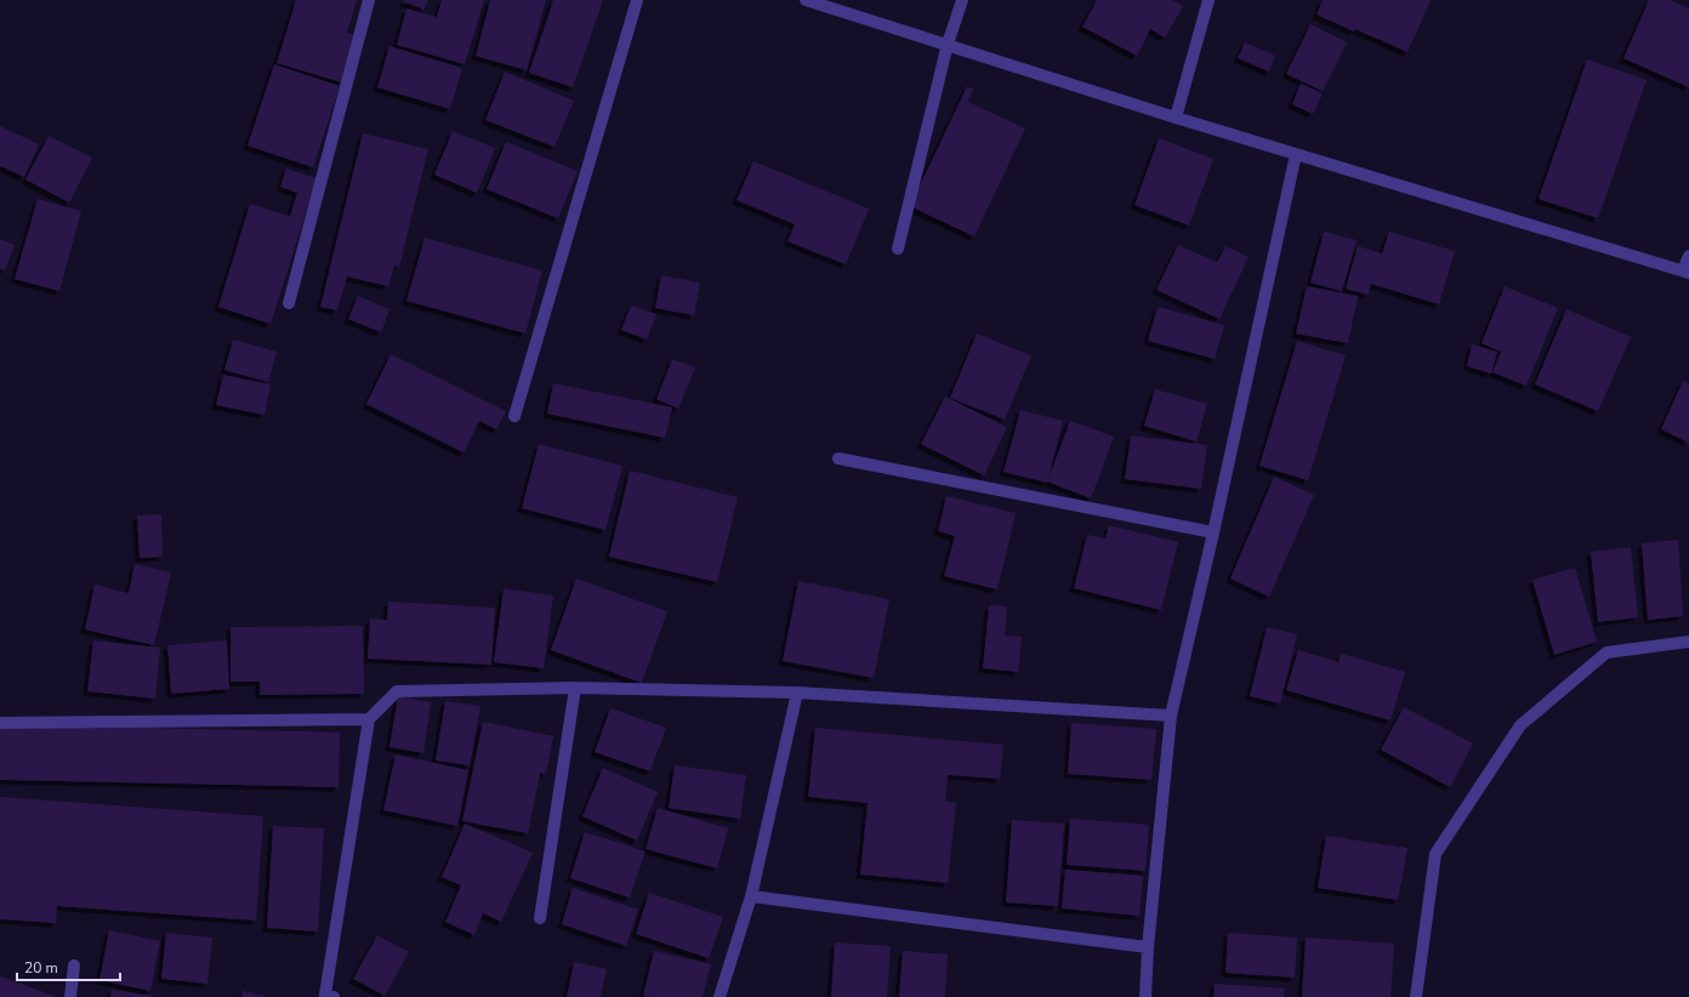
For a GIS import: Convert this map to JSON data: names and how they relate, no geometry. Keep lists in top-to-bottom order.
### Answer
{
  "scale_bar": "20 m"
}
